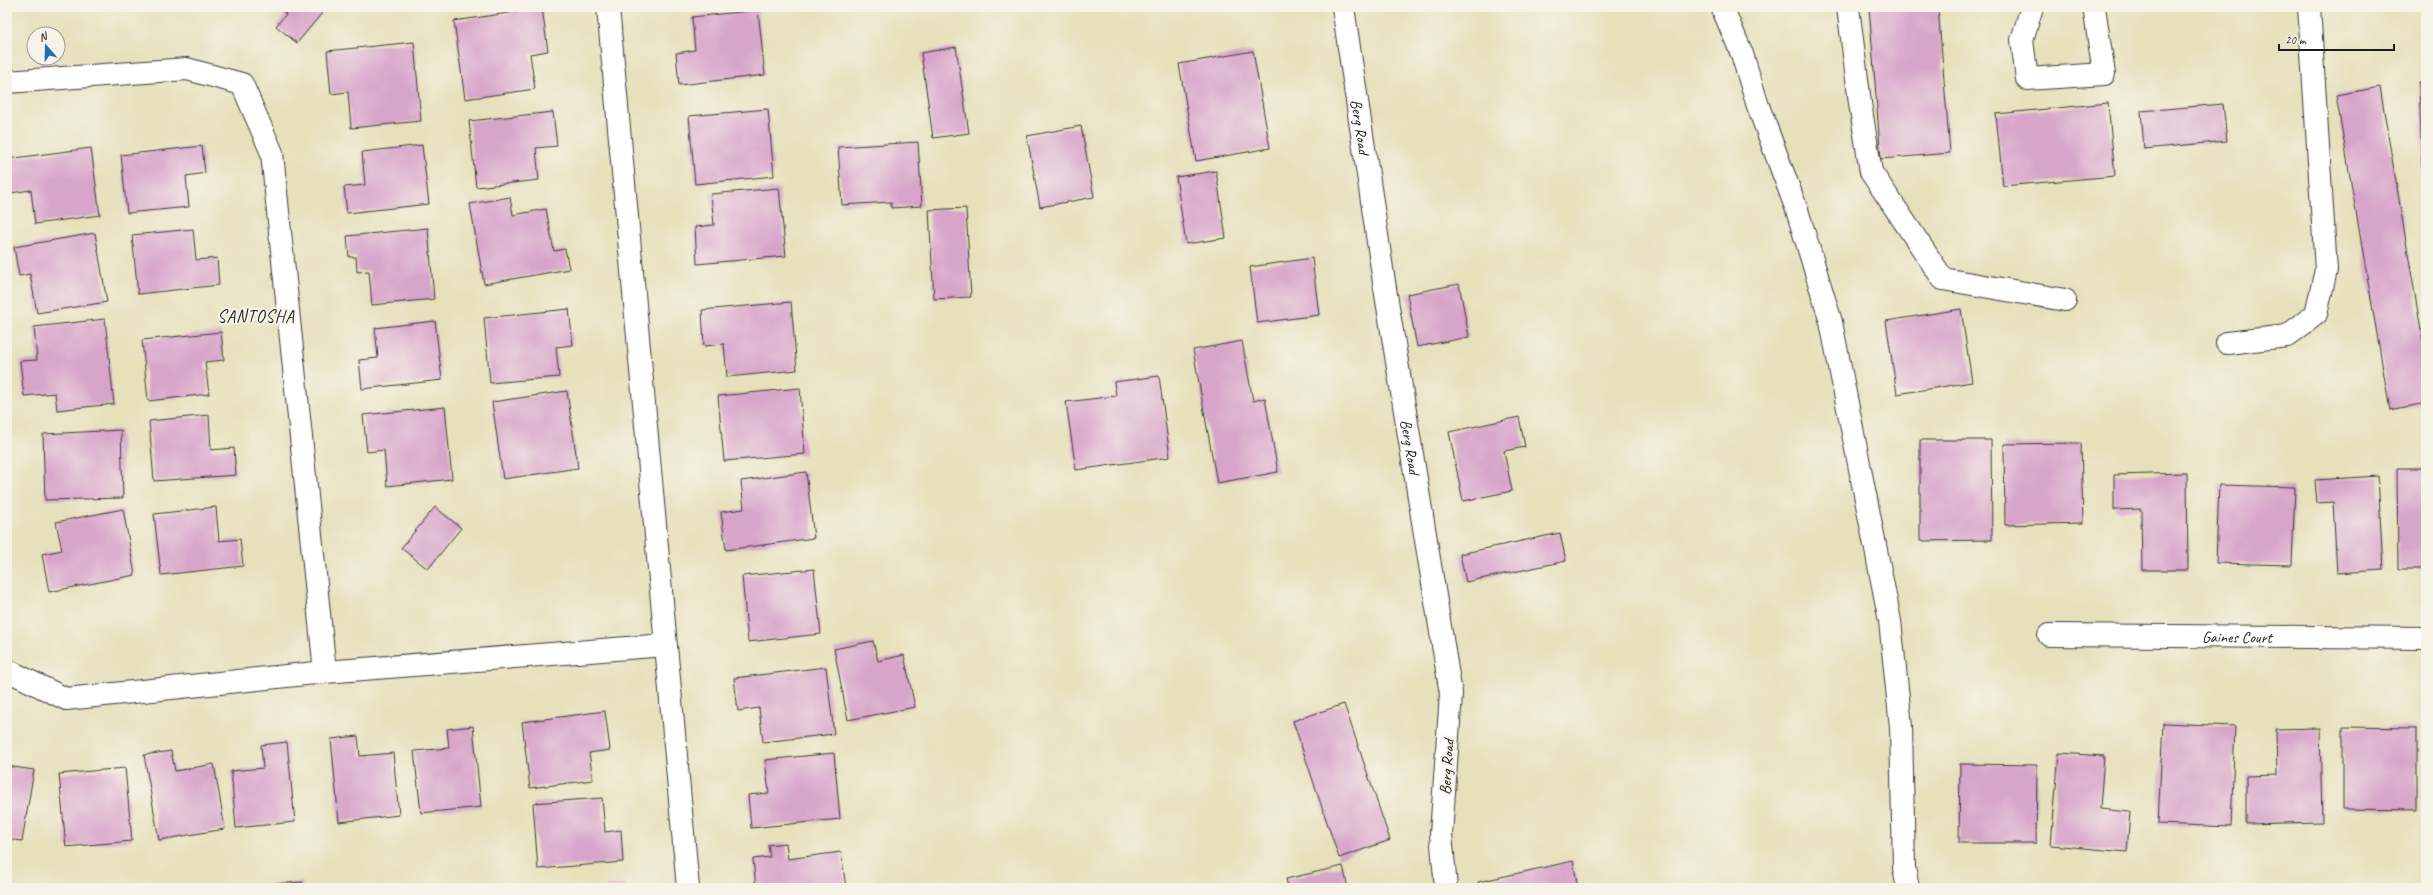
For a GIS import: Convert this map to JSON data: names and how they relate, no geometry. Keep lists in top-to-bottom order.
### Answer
{
  "streets": {
    "street": ["Berg Road", "Gaines Court"]
  },
  "districts": ["SANTOSHA"],
  "scale_bar": "20 m",
  "north": "top"
}
